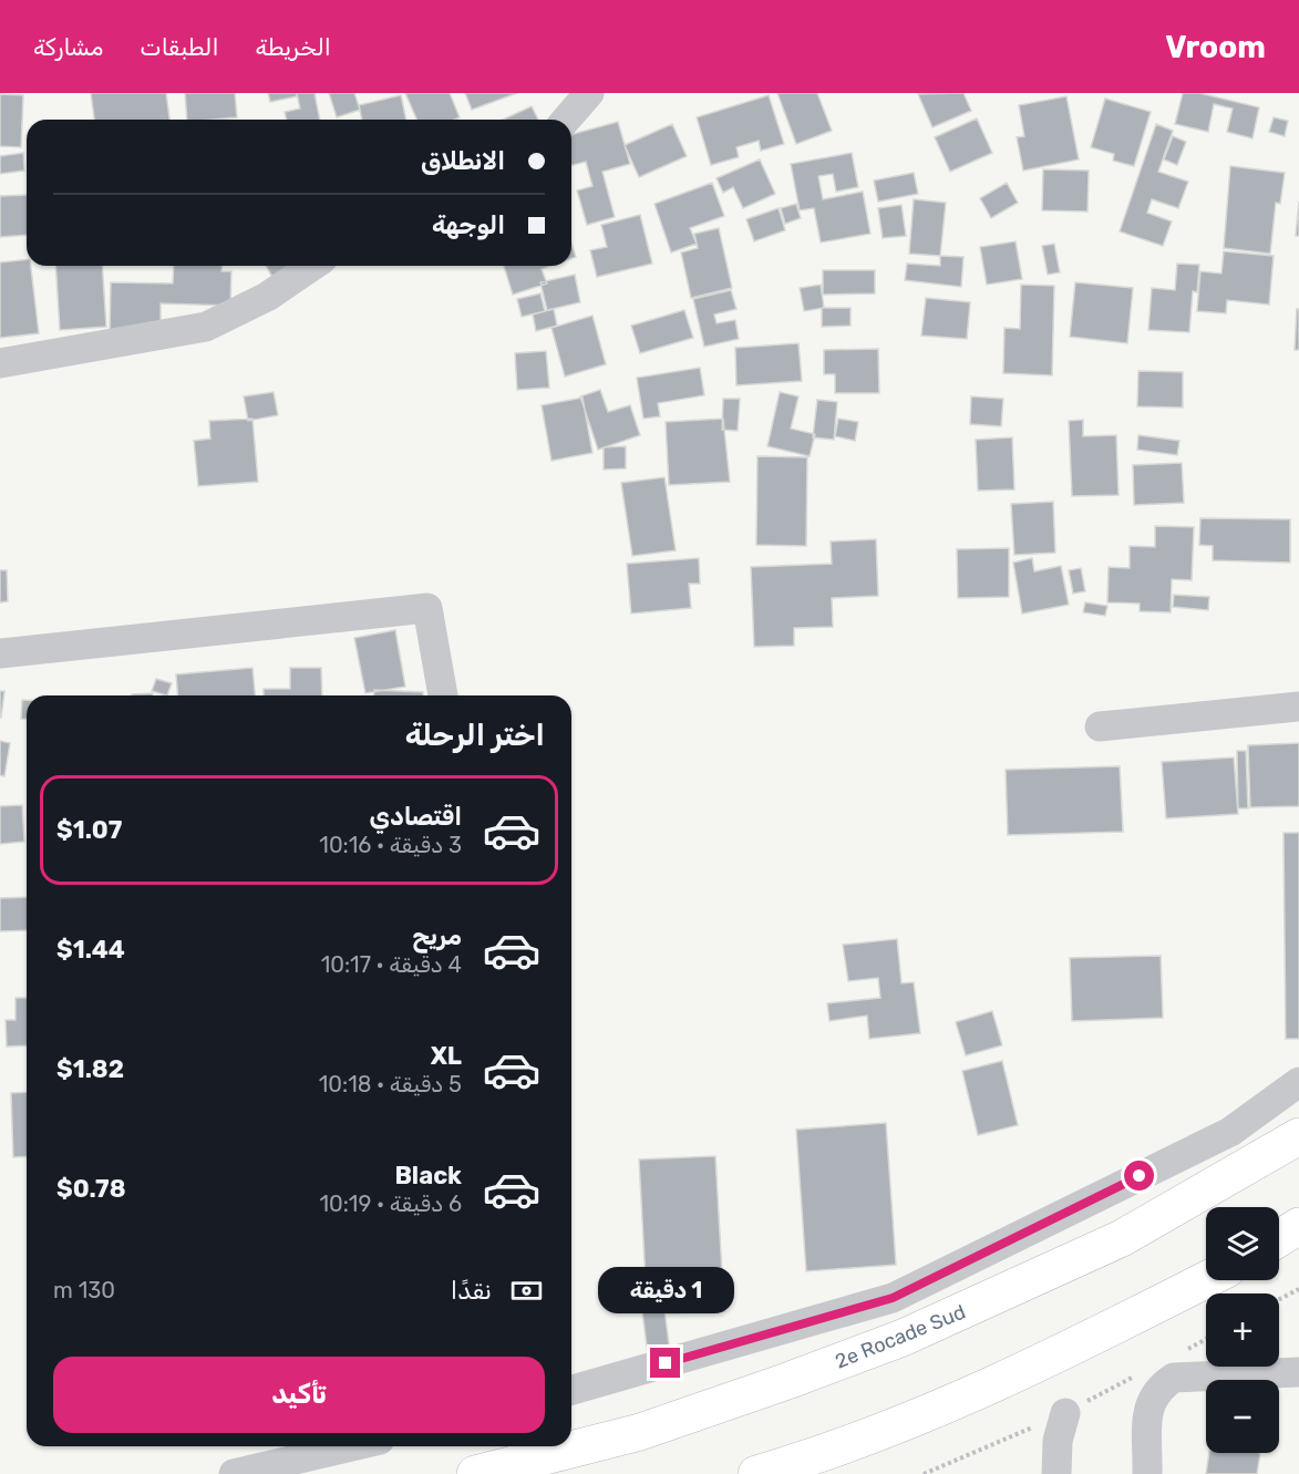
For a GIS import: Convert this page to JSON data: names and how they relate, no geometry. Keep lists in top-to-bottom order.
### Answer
{
  "streets": {
    "highway": ["2e Rocade Sud"]
  },
  "page": {
    "header": "Vroom",
    "nav": ["الخريطة", "الطبقات", "مشاركة"],
    "banner": ["الانطلاق", "الوجهة"],
    "heading": "اختر الرحلة",
    "list": [
      {
        "name": "اقتصادي",
        "note": "3 دقيقة · 10:16",
        "value": "$1.07"
      },
      {
        "name": "مريح",
        "note": "4 دقيقة · 10:17",
        "value": "$1.44"
      },
      {
        "name": "XL",
        "note": "5 دقيقة · 10:18",
        "value": "$1.82"
      },
      {
        "name": "Black",
        "note": "6 دقيقة · 10:19",
        "value": "$0.78"
      }
    ],
    "map_buttons": ["+", "−"],
    "pay": ["نقدًا", "130 m"],
    "bubble": "1 دقيقة",
    "buttons": "تأكيد"
  }
}
